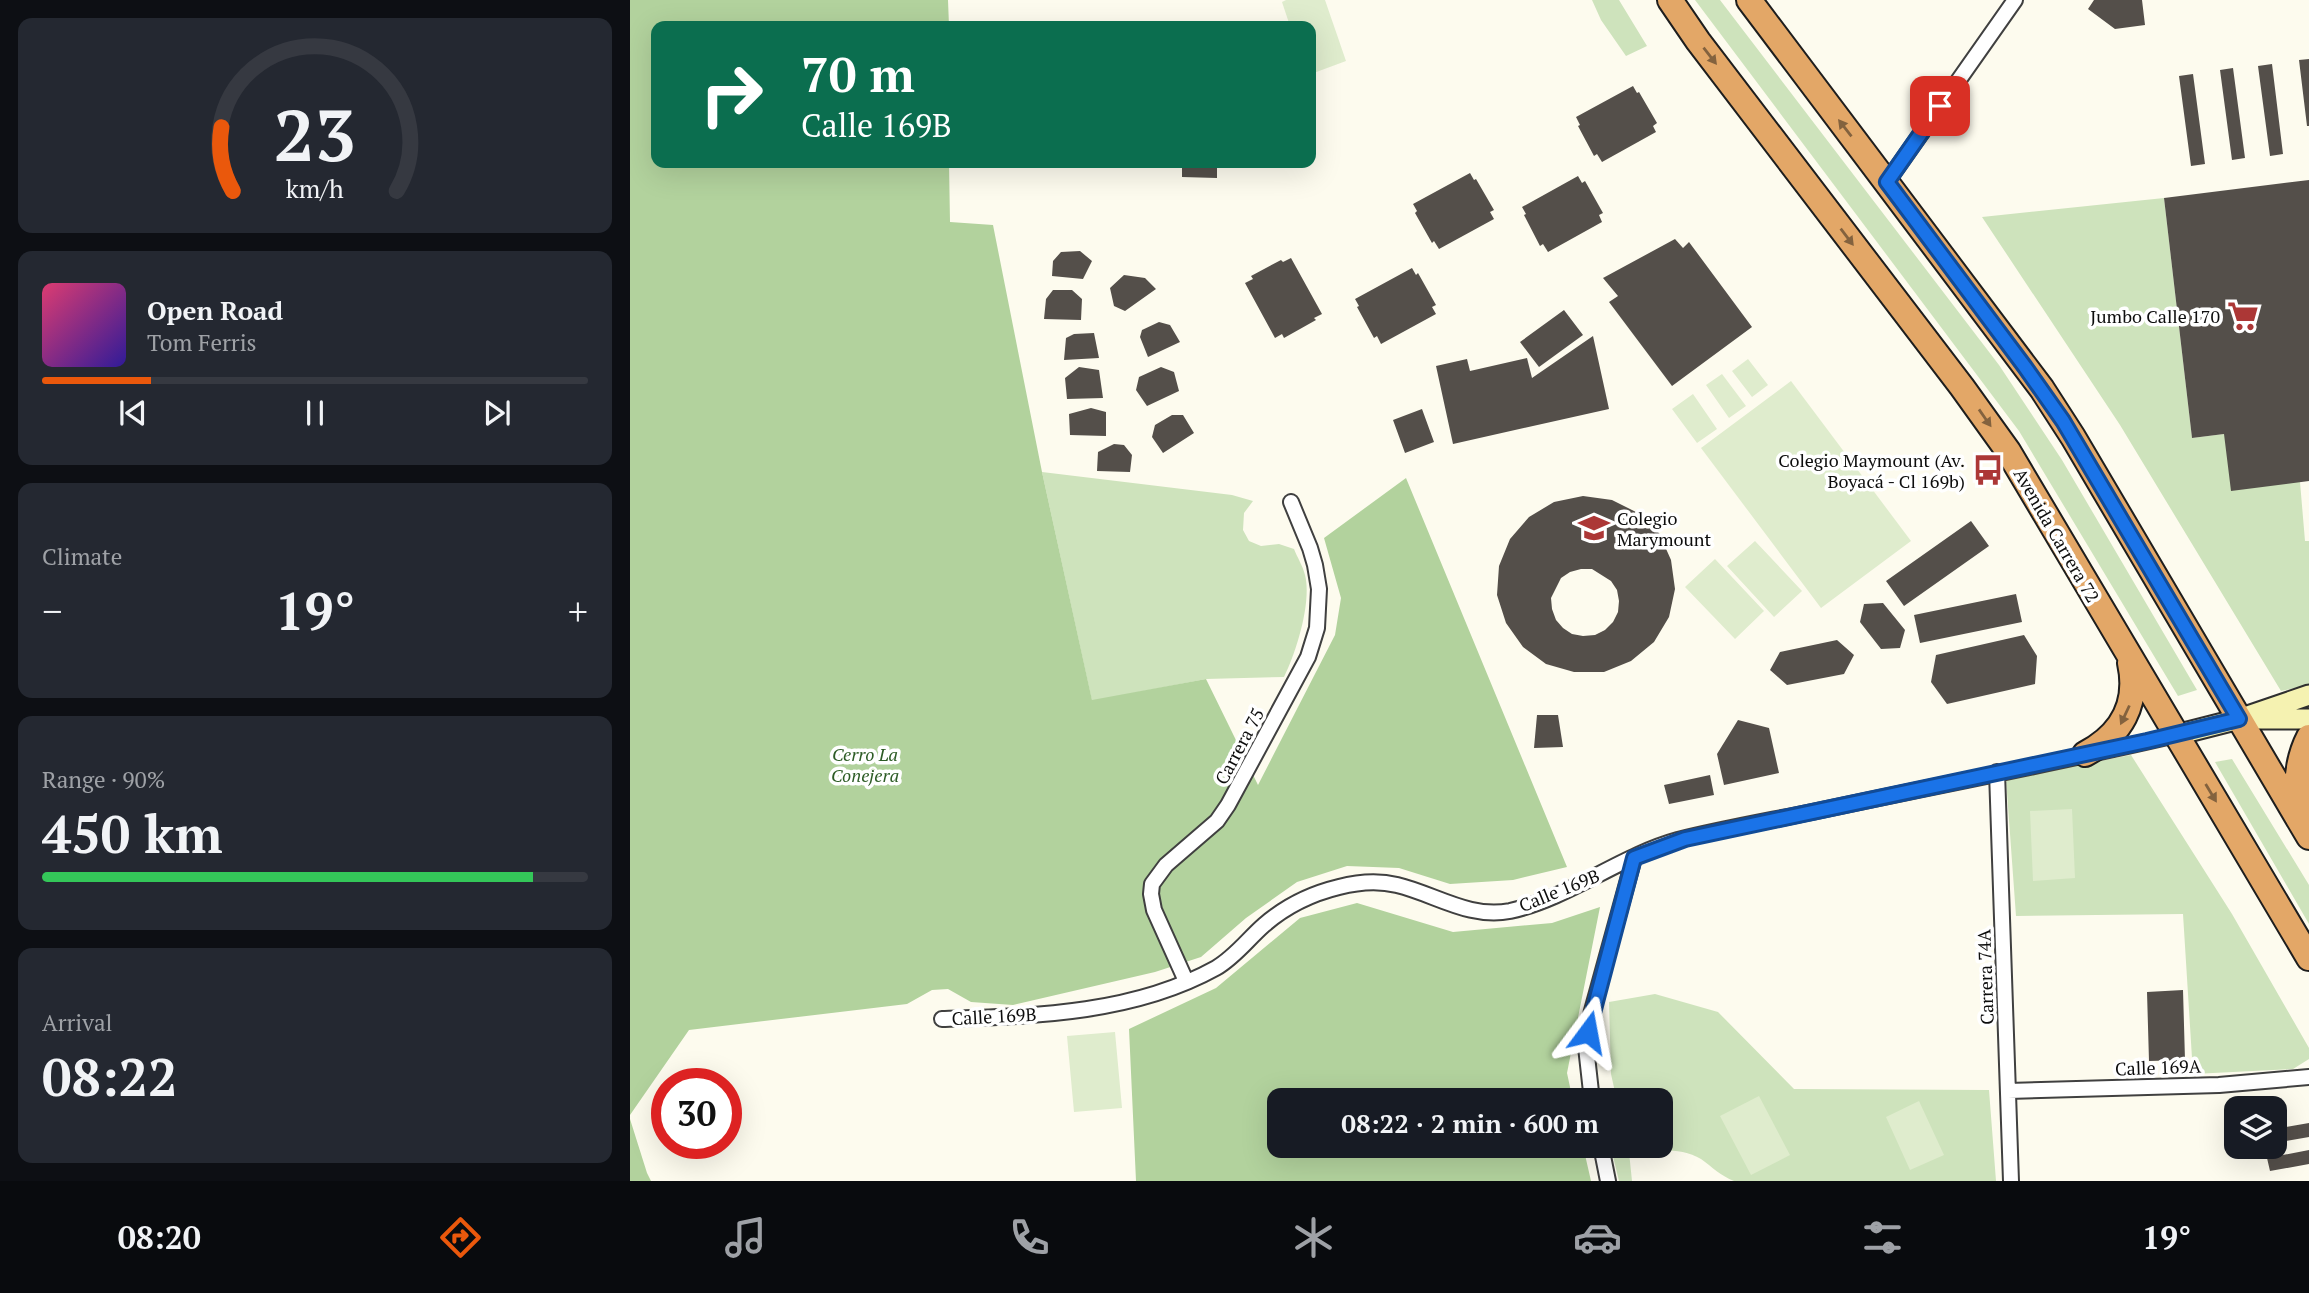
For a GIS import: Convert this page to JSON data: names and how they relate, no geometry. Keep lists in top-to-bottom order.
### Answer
{
  "streets": {
    "highway": ["Avenida Carrera 72"],
    "main road": ["Calle 169B"],
    "street": ["Carrera 75", "Carrera 74A", "Calle 169A"]
  },
  "crossings": [
    ["Avenida Carrera 72", "Calle 169B"],
    ["Carrera 75", "Calle 169B"],
    ["Calle 169B", "Carrera 74A"],
    ["Carrera 74A", "Calle 169A"]
  ],
  "parks": ["Cerro La Conejera"],
  "places": {
    "supermarket": ["Jumbo Calle 170"],
    "bus stop": ["Colegio Maymount (Av. Boyacá - Cl 169b)"],
    "school or university": ["Colegio Marymount"]
  },
  "page": {
    "turn": ["70 m", "Calle 169B"],
    "song": ["Open Road", "Tom Ferris"],
    "tile": [
      "Climate",
      ["Range · 90%", "450 km"],
      ["Arrival", "08:22"]
    ],
    "heat": ["−", "19°", "+"],
    "limit": "30",
    "trip": "08:22 · 2 min · 600 m",
    "tabs": ["08:20", "19°"],
    "gauge": ["23", "km/h"]
  }
}
